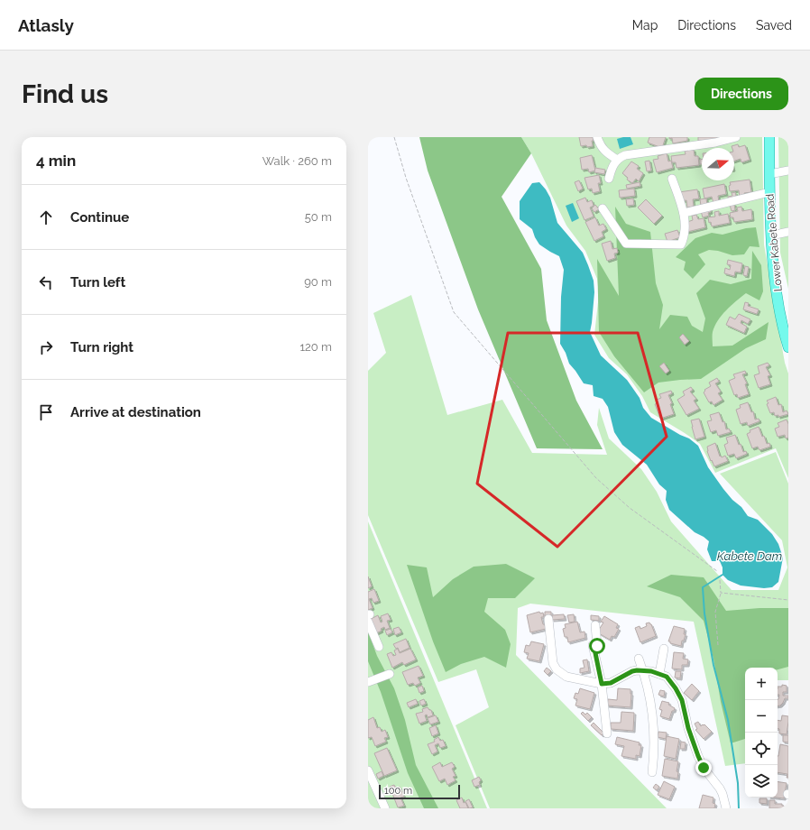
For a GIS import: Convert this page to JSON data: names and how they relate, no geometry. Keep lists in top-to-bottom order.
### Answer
{
  "streets": {
    "main road": ["Lower Kabete Road"]
  },
  "water": ["Kabete Dam"],
  "scale_bar": "100 m",
  "north": "right",
  "page": {
    "header": "Atlasly",
    "nav": ["Map", "Directions", "Saved"],
    "buttons": "Directions",
    "title": "Find us",
    "heading": ["4 min", "Walk · 260 m"],
    "list": [
      ["Continue", "50 m"],
      ["Turn left", "90 m"],
      ["Turn right", "120 m"],
      "Arrive at destination"
    ],
    "map_buttons": ["+", "−"],
    "scale": "100 m"
  }
}
